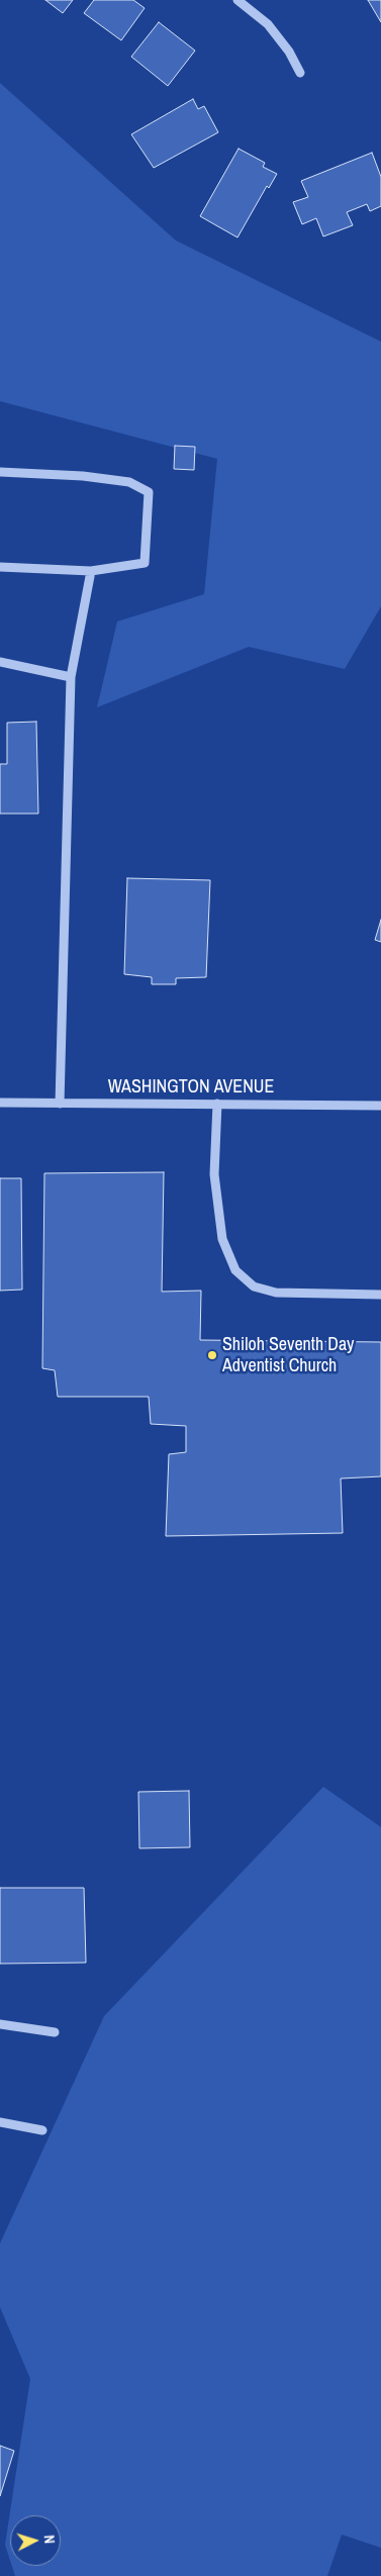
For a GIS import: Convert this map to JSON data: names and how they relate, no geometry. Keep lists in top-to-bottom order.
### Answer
{
  "streets": {
    "street": ["WASHINGTON AVENUE"]
  },
  "places": ["Shiloh Seventh Day Adventist Church"],
  "north": "right"
}
